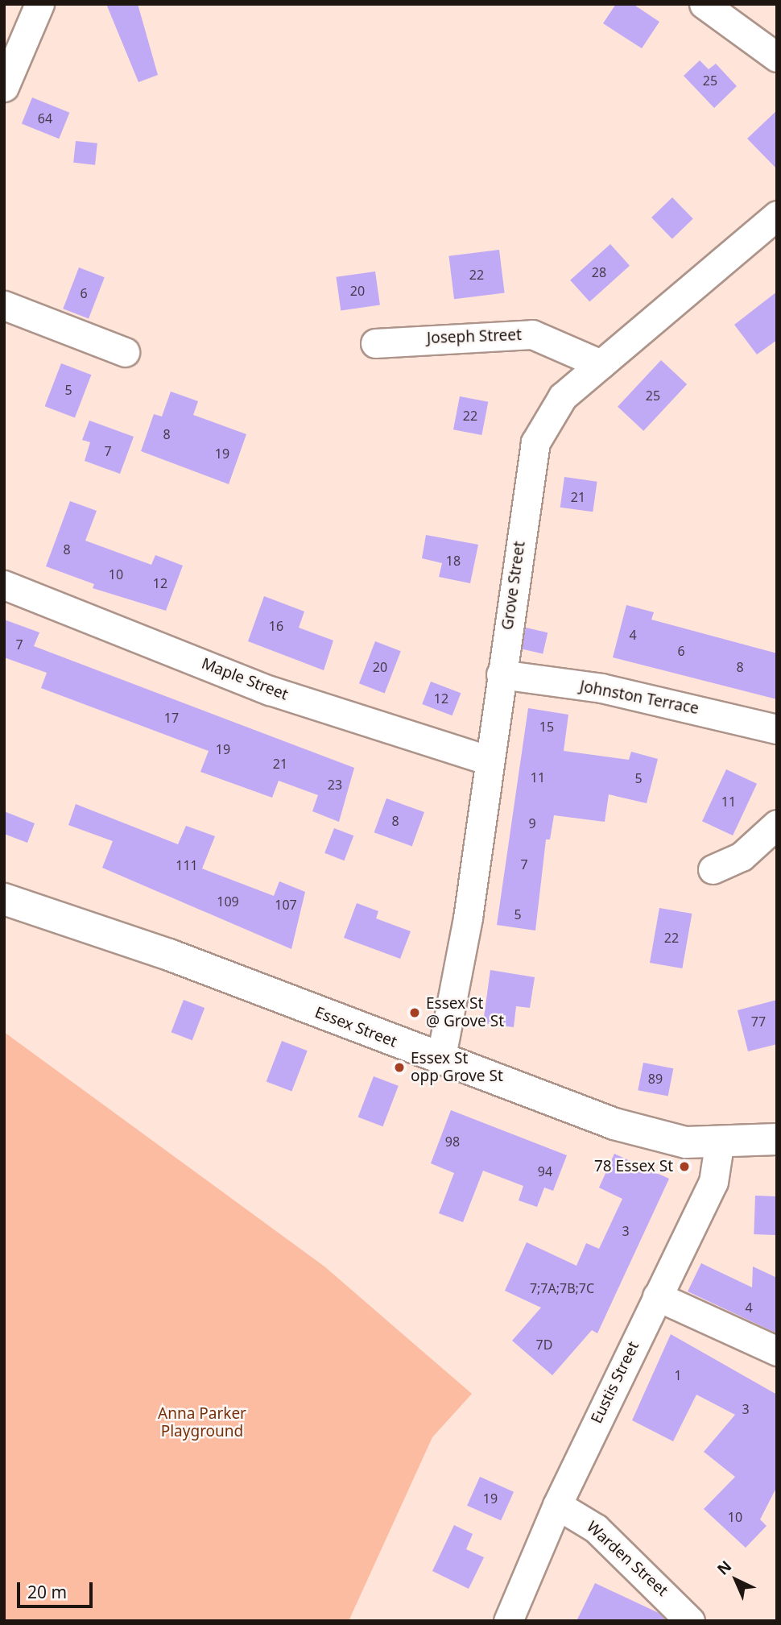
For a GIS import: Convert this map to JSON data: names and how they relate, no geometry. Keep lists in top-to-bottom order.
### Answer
{
  "streets": {
    "main road": ["Essex Street"],
    "street": [
      "Joseph Street",
      "Grove Street",
      "Maple Street",
      "Johnston Terrace",
      "Eustis Street",
      "Warden Street"
    ]
  },
  "crossings": [
    ["Joseph Street", "Grove Street"],
    ["Grove Street", "Maple Street"],
    ["Grove Street", "Johnston Terrace"],
    ["Grove Street", "Essex Street"],
    ["Essex Street", "Eustis Street"],
    ["Eustis Street", "Warden Street"]
  ],
  "parks": ["Anna Parker Playground"],
  "places": ["Essex St @ Grove St", "Essex St opp Grove St", "78 Essex St"],
  "house_numbers": [
    "25",
    "64",
    "28",
    "22",
    "20",
    "6",
    "5",
    "25",
    "22",
    "8",
    "7",
    "19",
    "21",
    "8",
    "18",
    "10",
    "12",
    "16",
    "4",
    "7",
    "6",
    "20",
    "8",
    "12",
    "17",
    "15",
    "19",
    "21",
    "11",
    "5",
    "23",
    "11",
    "8",
    "9",
    "7",
    "111",
    "109",
    "107",
    "5",
    "22",
    "77",
    "89",
    "98",
    "94",
    "3",
    "7;7A;7B;7C",
    "4",
    "7D",
    "1",
    "3",
    "19",
    "10"
  ],
  "scale_bar": "20 m",
  "north": "top left"
}
